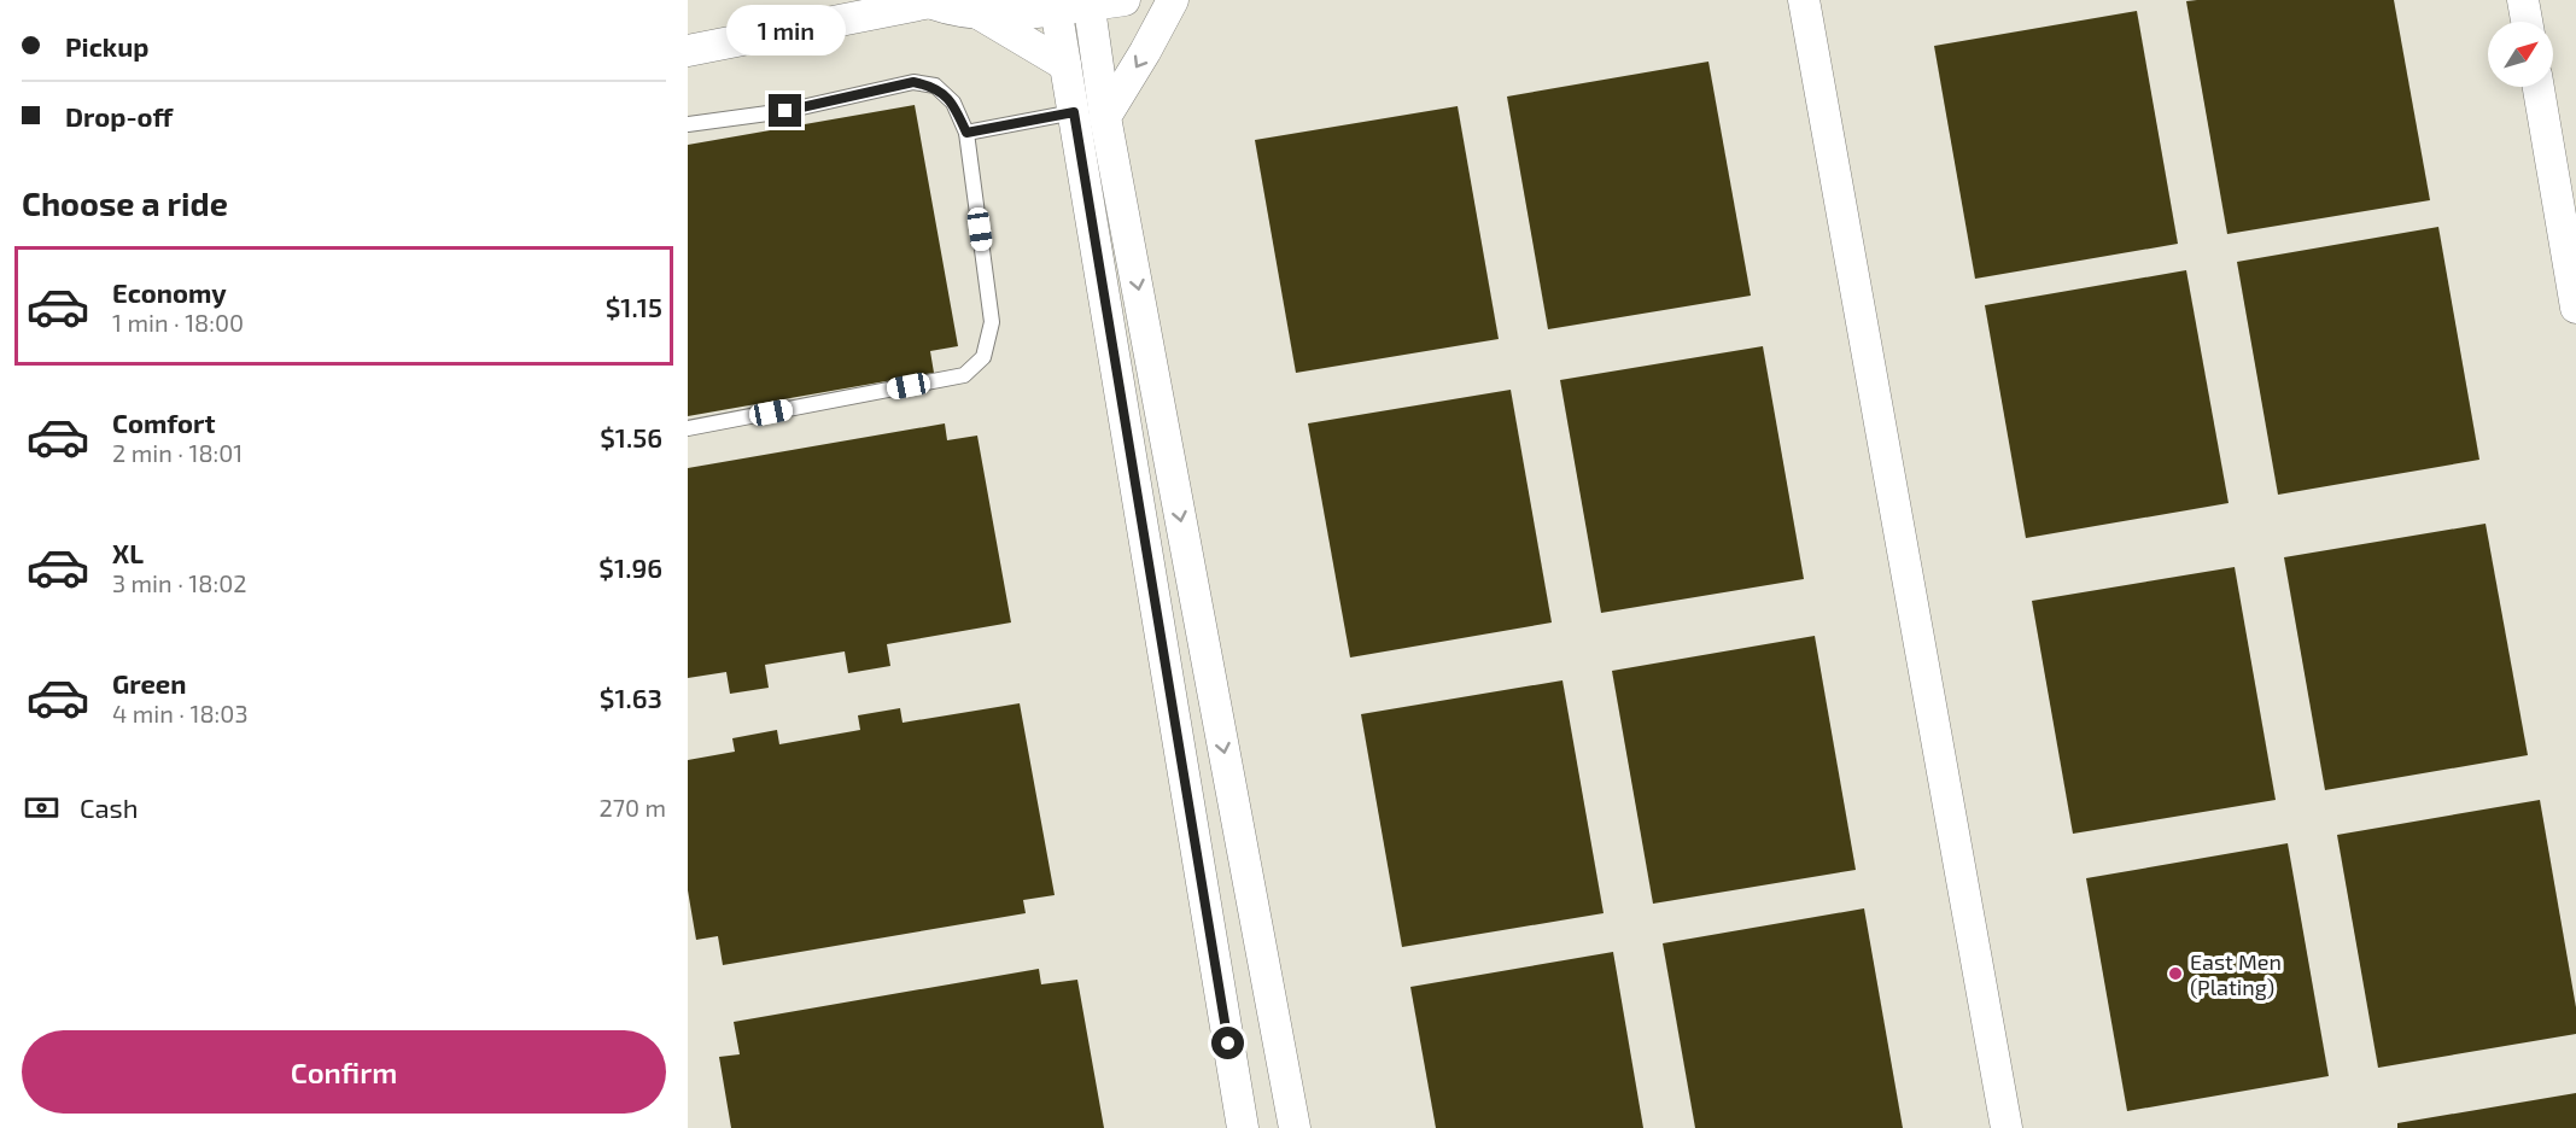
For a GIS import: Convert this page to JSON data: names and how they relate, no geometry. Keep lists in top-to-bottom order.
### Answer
{
  "places": ["East Men (Plating)"],
  "north": "top right",
  "page": {
    "banner": ["Pickup", "Drop-off"],
    "bubble": "1 min",
    "heading": "Choose a ride",
    "list": [
      {
        "name": "Economy",
        "note": "1 min · 18:00",
        "value": "$1.15"
      },
      {
        "name": "Comfort",
        "note": "2 min · 18:01",
        "value": "$1.56"
      },
      {
        "name": "XL",
        "note": "3 min · 18:02",
        "value": "$1.96"
      },
      {
        "name": "Green",
        "note": "4 min · 18:03",
        "value": "$1.63"
      }
    ],
    "pay": ["Cash", "270 m"],
    "buttons": "Confirm"
  }
}
